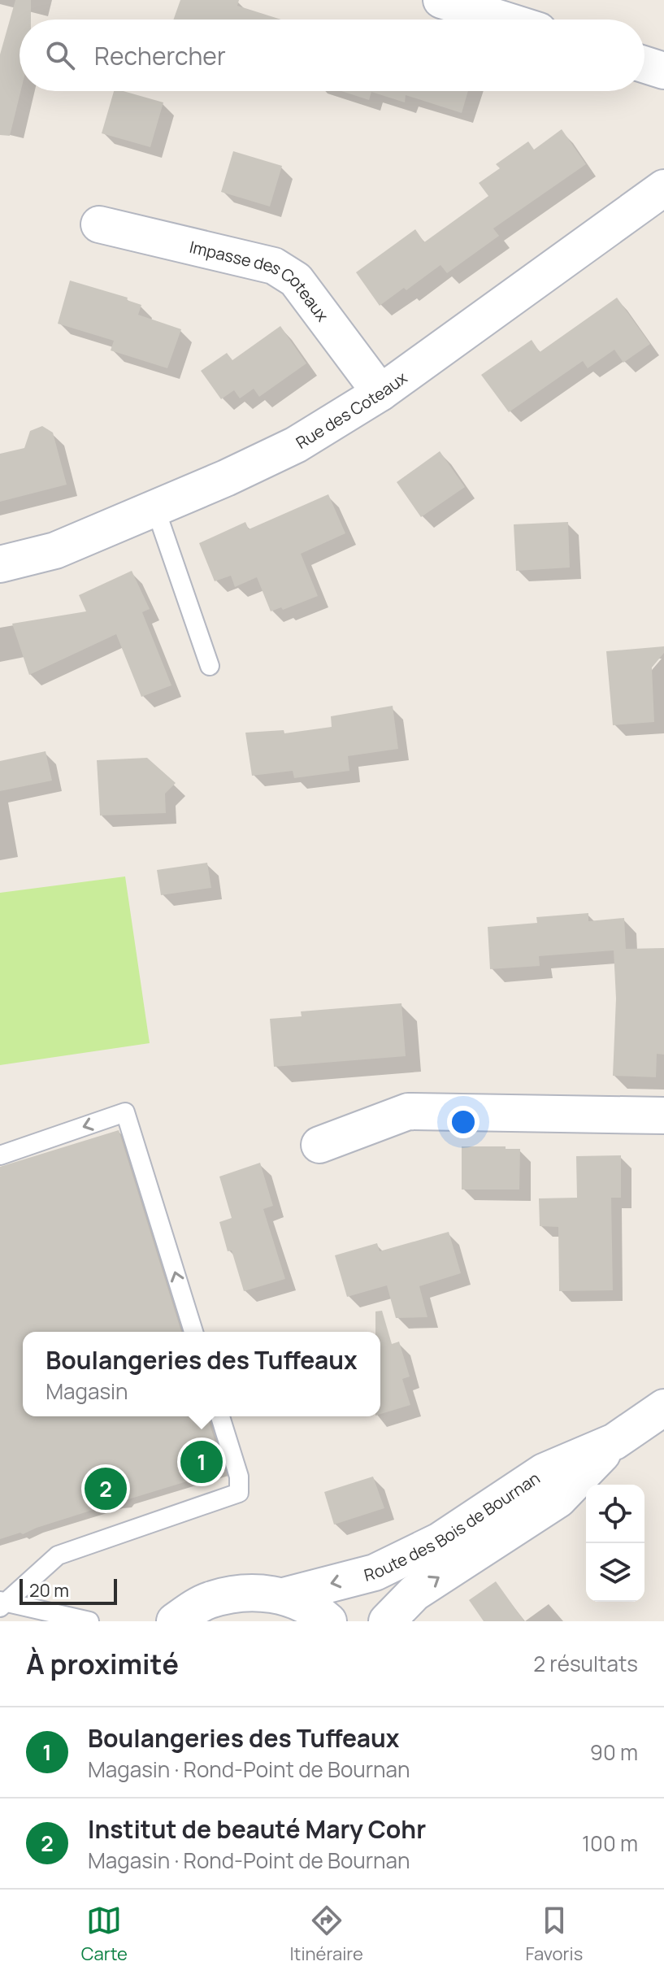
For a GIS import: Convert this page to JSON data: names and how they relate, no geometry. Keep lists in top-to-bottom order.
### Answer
{
  "streets": {
    "street": ["Impasse des Coteaux", "Rue des Coteaux", "Route des Bois de Bournan"]
  },
  "crossings": [
    ["Impasse des Coteaux", "Rue des Coteaux"]
  ],
  "scale_bar": "20 m",
  "page": {
    "search": "Rechercher",
    "popup": ["Boulangeries des Tuffeaux", "Magasin"],
    "pins": ["1", "2"],
    "scale": "20 m",
    "heading": ["À proximité", "2 résultats"],
    "list": [
      {
        "mark": "1",
        "name": "Boulangeries des Tuffeaux",
        "note": "Magasin · Rond-Point de Bournan",
        "value": "90 m"
      },
      {
        "mark": "2",
        "name": "Institut de beauté Mary Cohr",
        "note": "Magasin · Rond-Point de Bournan",
        "value": "100 m"
      }
    ],
    "nav": ["Carte", "Itinéraire", "Favoris"]
  }
}
